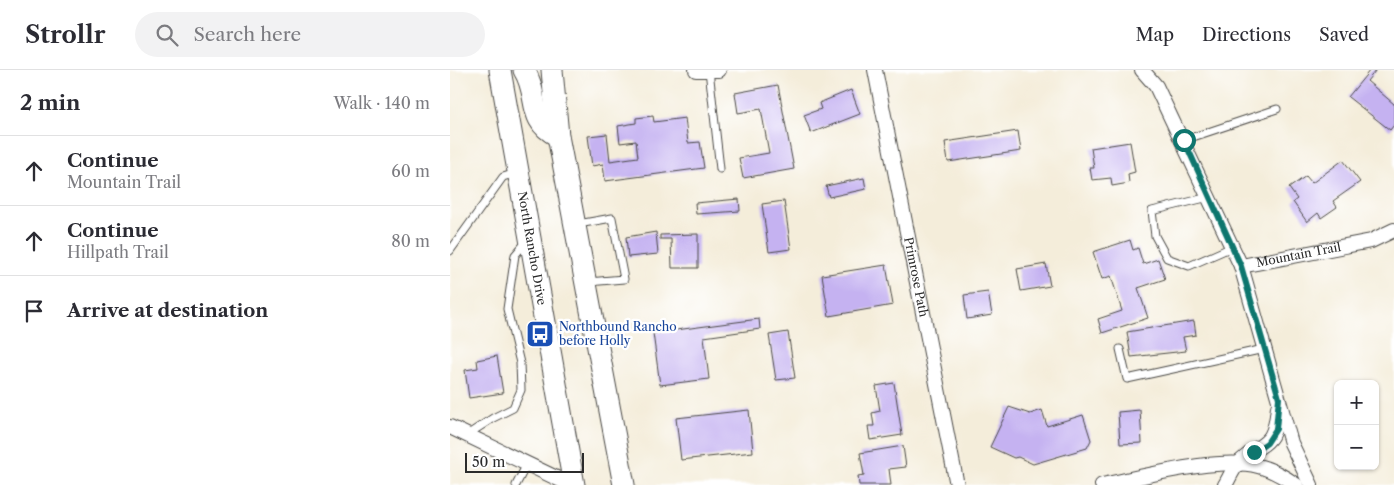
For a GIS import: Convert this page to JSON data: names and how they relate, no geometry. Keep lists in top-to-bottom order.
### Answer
{
  "streets": {
    "main road": ["North Rancho Drive"],
    "street": ["Mountain Trail", "Primrose Path"]
  },
  "places": {
    "bus stop": ["Northbound Rancho before Holly"]
  },
  "scale_bar": "50 m",
  "page": {
    "header": "Strollr",
    "search": "Search here",
    "nav": ["Map", "Directions", "Saved"],
    "heading": ["2 min", "Walk · 140 m"],
    "list": [
      ["Continue", "Mountain Trail", "60 m"],
      ["Continue", "Hillpath Trail", "80 m"],
      "Arrive at destination"
    ],
    "map_buttons": ["+", "−"],
    "scale": "50 m"
  }
}
